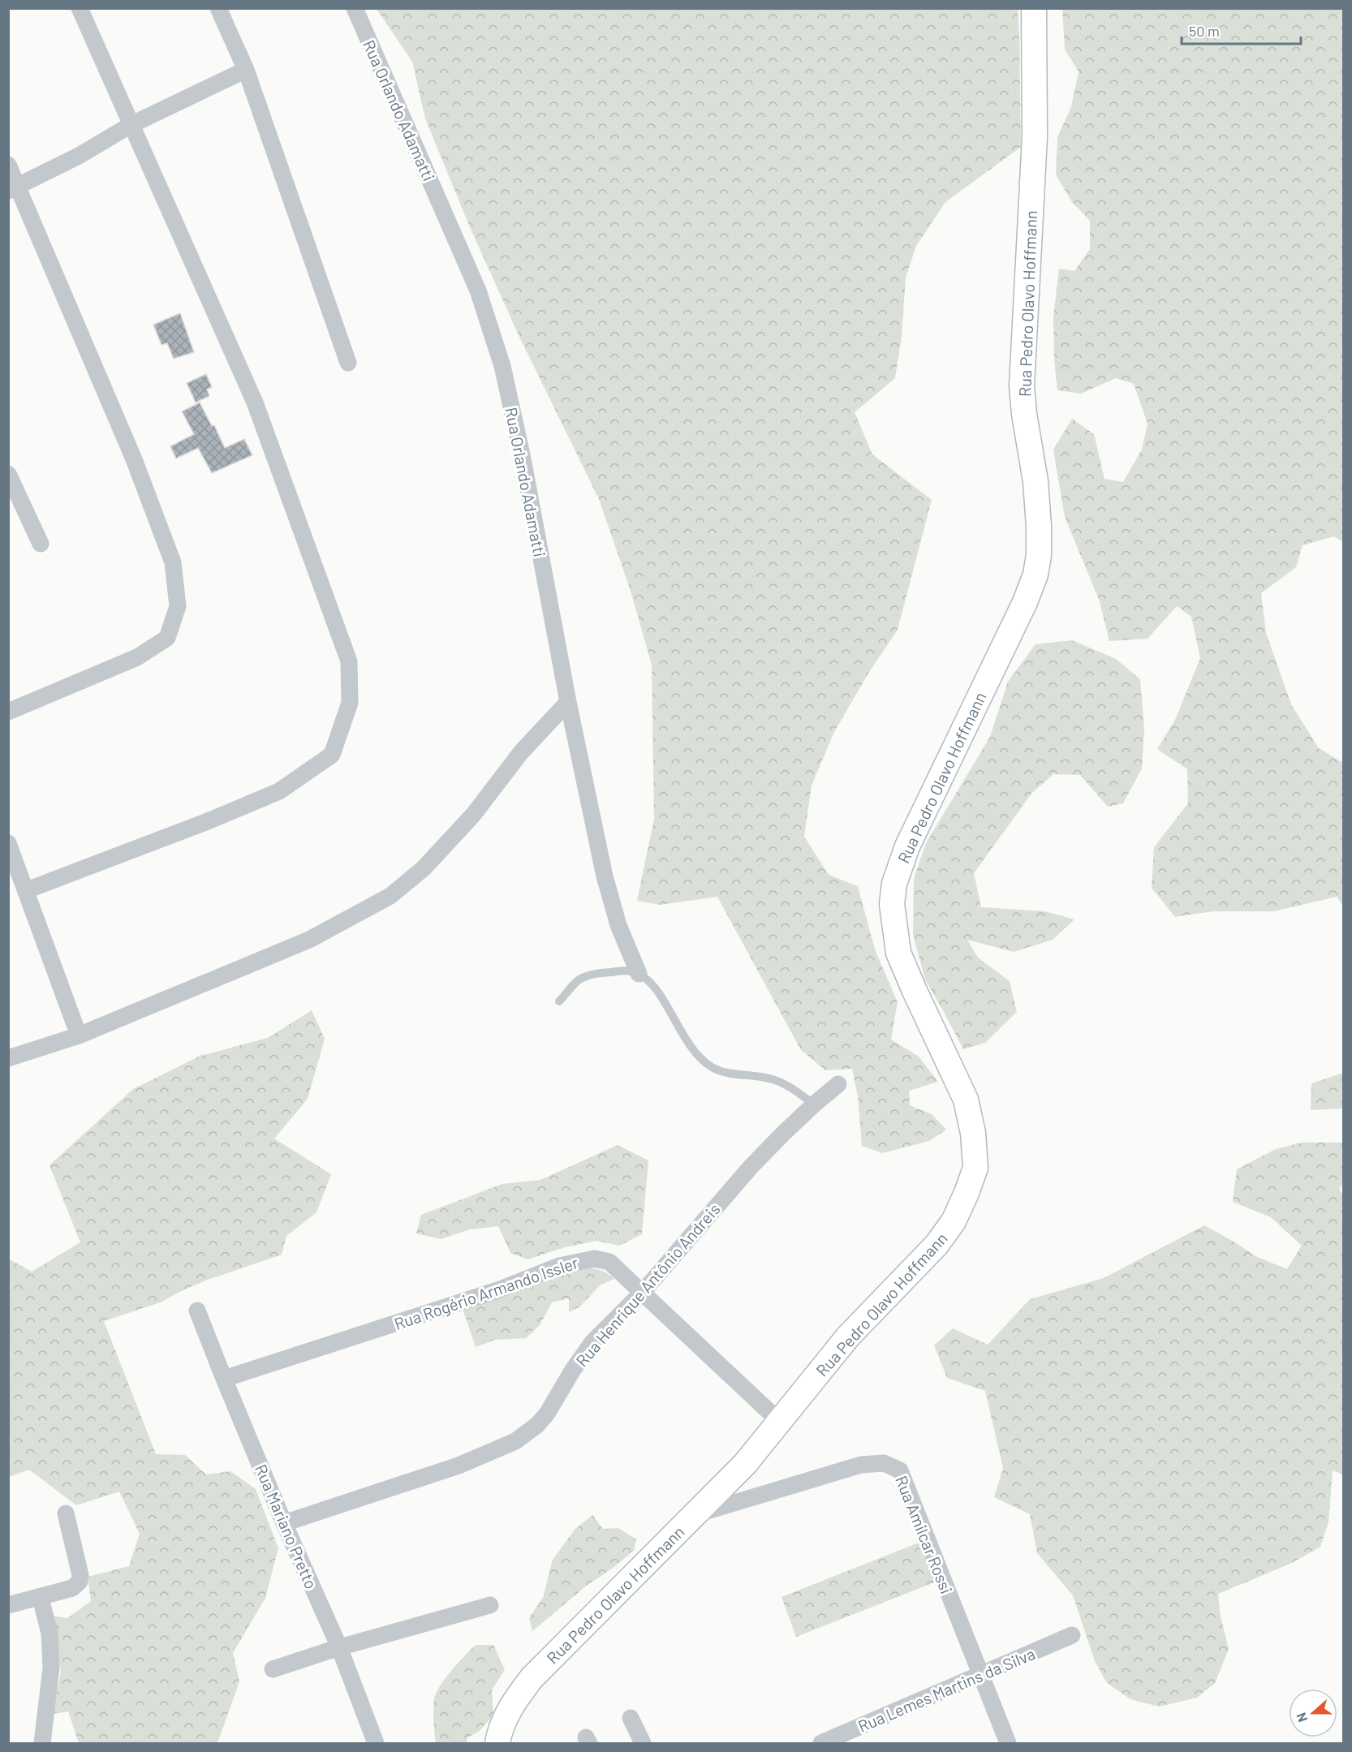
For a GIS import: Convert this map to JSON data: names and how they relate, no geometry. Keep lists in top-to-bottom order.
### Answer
{
  "streets": {
    "street": [
      "Rua Orlando Adamatti",
      "Rua Pedro Olavo Hoffmann",
      "Rua Henrique Antônio Andreis",
      "Rua Rogério Armando Issler",
      "Rua Mariano Pretto",
      "Rua Amilcar Rossi",
      "Rua Lemes Martins da Silva"
    ]
  },
  "crossings": [
    ["Rua Orlando Adamatti", "Rua Henrique Antônio Andreis"],
    ["Rua Pedro Olavo Hoffmann", "Rua Rogério Armando Issler"],
    ["Rua Pedro Olavo Hoffmann", "Rua Amilcar Rossi"],
    ["Rua Henrique Antônio Andreis", "Rua Rogério Armando Issler"],
    ["Rua Henrique Antônio Andreis", "Rua Mariano Pretto"],
    ["Rua Rogério Armando Issler", "Rua Mariano Pretto"],
    ["Rua Amilcar Rossi", "Rua Lemes Martins da Silva"]
  ],
  "scale_bar": "50 m",
  "north": "left"
}
